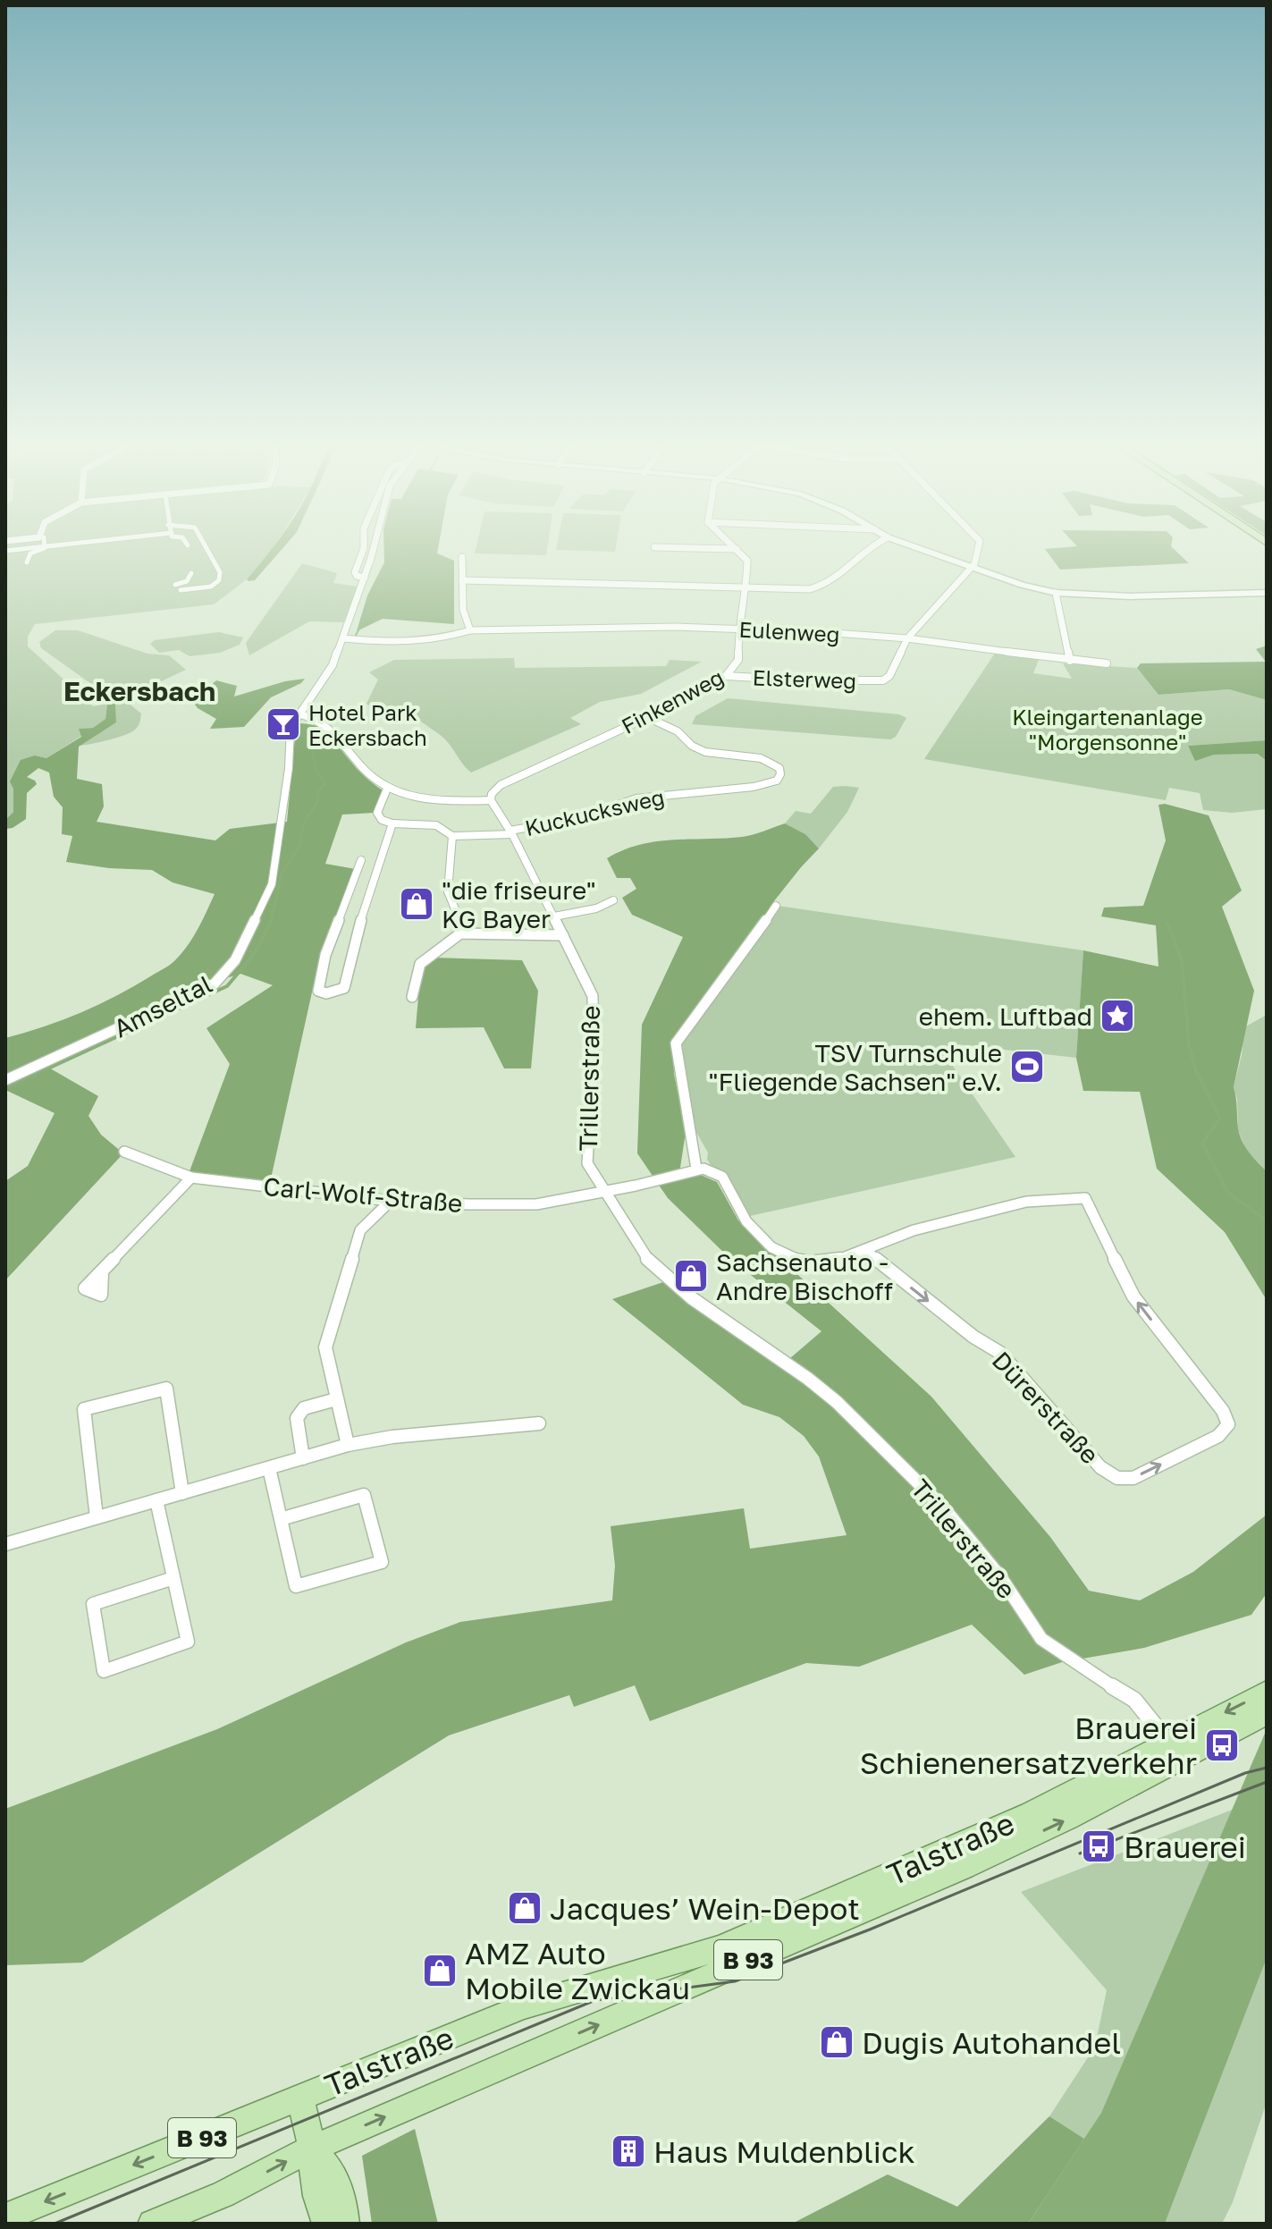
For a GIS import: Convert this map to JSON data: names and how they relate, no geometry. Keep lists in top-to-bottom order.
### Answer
{
  "streets": {
    "main road": ["Talstraße", "B 93"],
    "street": [
      "Eulenweg",
      "Elsterweg",
      "Finkenweg",
      "Kuckucksweg",
      "Amseltal",
      "Trillerstraße",
      "Carl-Wolf-Straße",
      "Dürerstraße"
    ]
  },
  "crossings": [
    ["Eulenweg", "Elsterweg"],
    ["Eulenweg", "Finkenweg"],
    ["Elsterweg", "Finkenweg"],
    ["Finkenweg", "Kuckucksweg"],
    ["Finkenweg", "Trillerstraße"],
    ["Kuckucksweg", "Trillerstraße"],
    ["Trillerstraße", "Carl-Wolf-Straße"],
    ["Trillerstraße", "Talstraße"],
    ["Trillerstraße", "B 93"],
    ["Talstraße", "B 93"]
  ],
  "districts": ["Eckersbach"],
  "parks": ["Kleingartenanlage \"Morgensonne\""],
  "places": {
    "bar": ["Hotel Park Eckersbach"],
    "shop": [
      "\"die friseure\" KG Bayer",
      "Sachsenauto - Andre Bischoff",
      "Jacques’ Wein-Depot",
      "AMZ Auto Mobile Zwickau",
      "Dugis Autohandel"
    ],
    "place": ["ehem. Luftbad"],
    "sports": ["TSV Turnschule \"Fliegende Sachsen\" e.V."],
    "bus stop": ["Brauerei Schienenersatzverkehr", "Brauerei"],
    "building": ["Haus Muldenblick"]
  }
}
